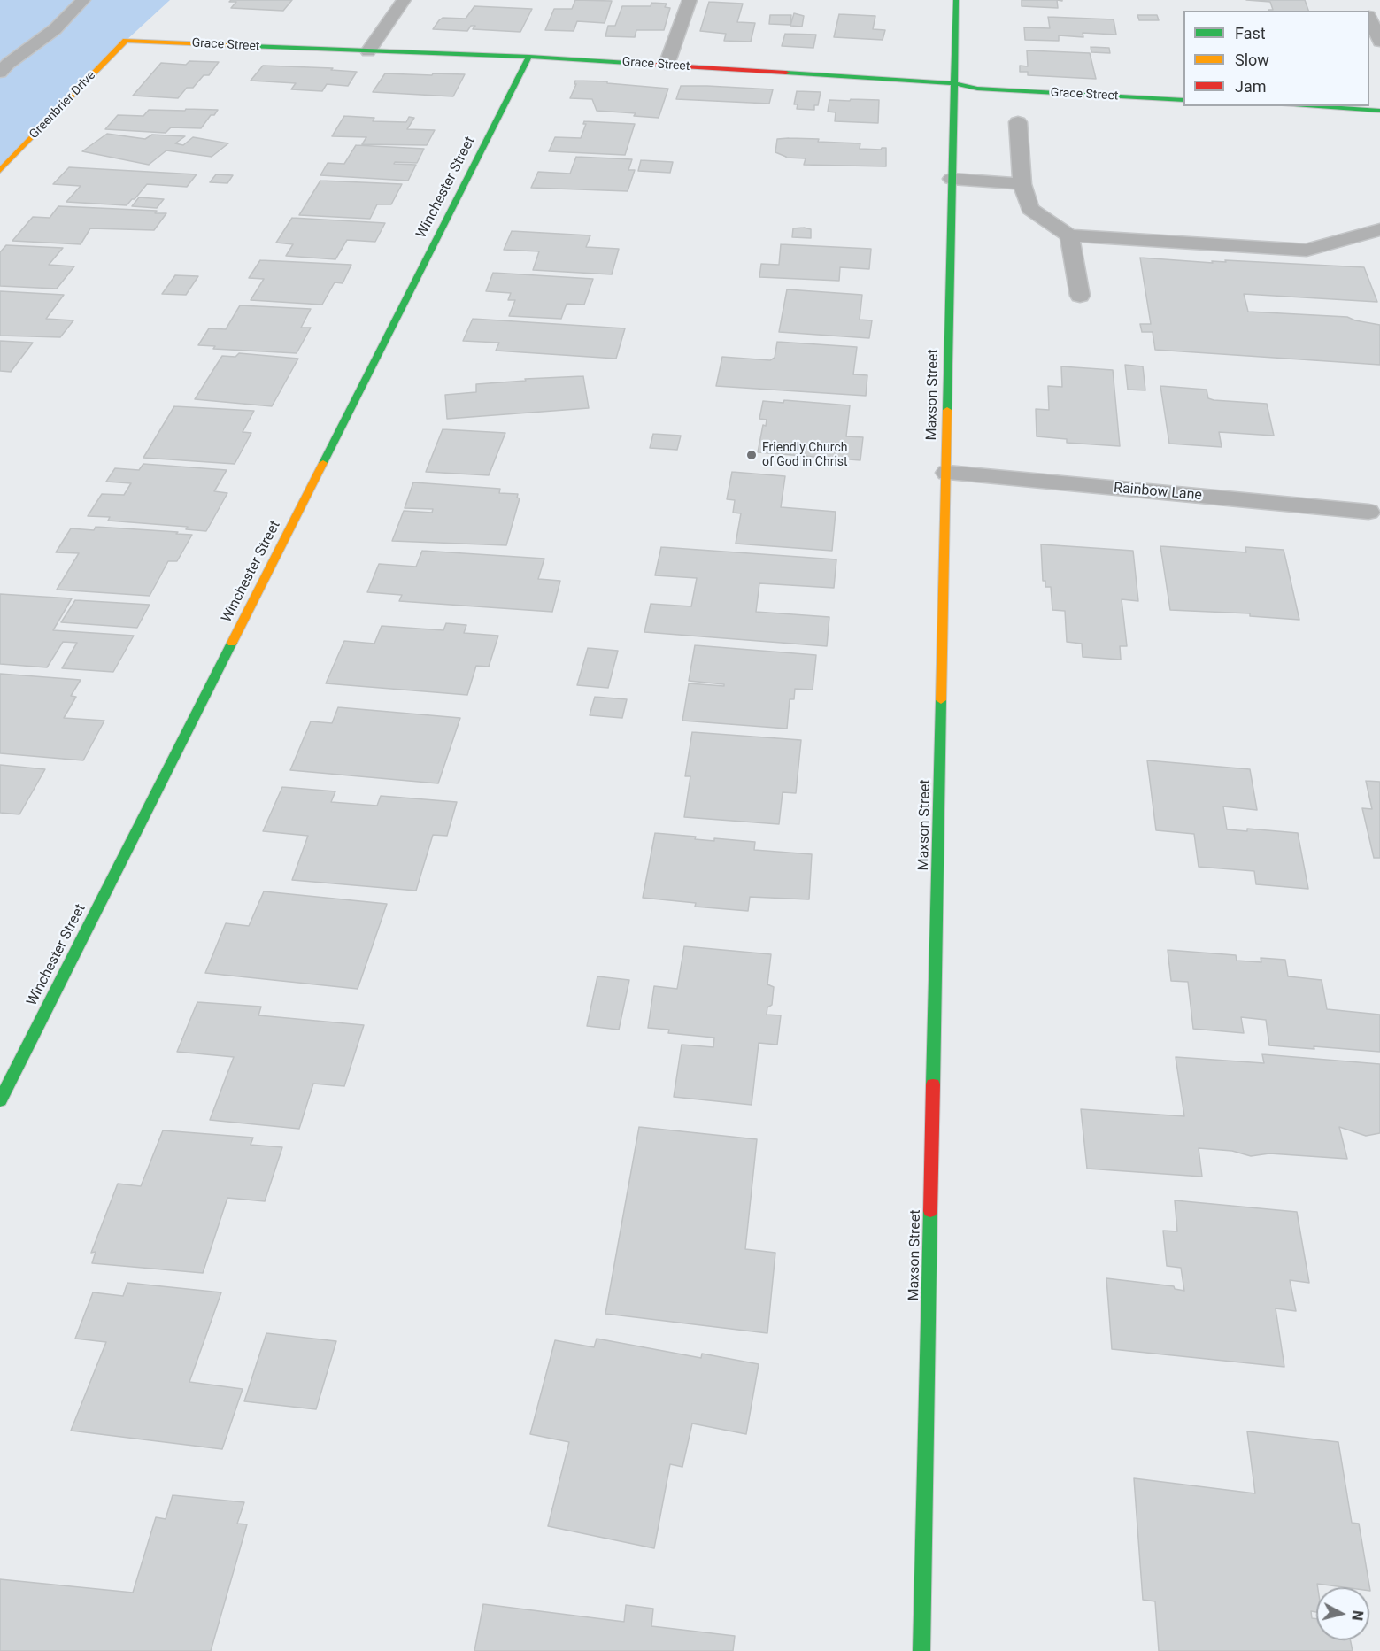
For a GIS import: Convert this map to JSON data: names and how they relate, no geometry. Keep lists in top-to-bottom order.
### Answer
{
  "streets": {
    "street": [
      "Grace Street",
      "Greenbrier Drive",
      "Winchester Street",
      "Maxson Street",
      "Rainbow Lane"
    ]
  },
  "crossings": [
    ["Grace Street", "Greenbrier Drive"],
    ["Grace Street", "Winchester Street"],
    ["Grace Street", "Maxson Street"],
    ["Maxson Street", "Rainbow Lane"]
  ],
  "places": ["Friendly Church of God in Christ"],
  "legend": ["Fast", "Slow", "Jam"],
  "north": "right"
}
